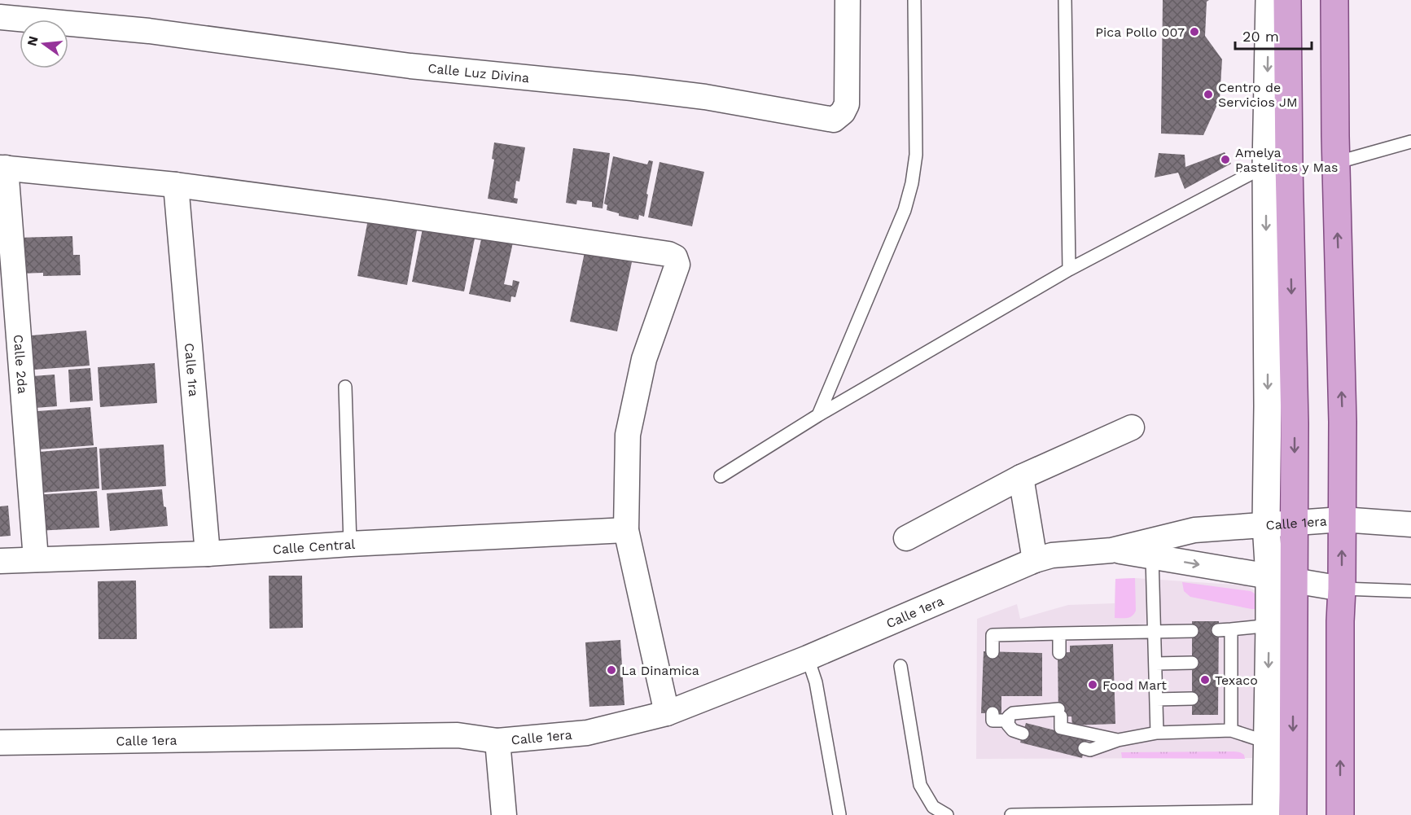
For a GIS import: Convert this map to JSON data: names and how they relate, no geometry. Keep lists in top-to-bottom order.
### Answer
{
  "streets": {
    "street": [
      "Calle Luz Divina",
      "Calle 2da",
      "Calle 1ra",
      "Calle 1era",
      "Calle Central"
    ]
  },
  "crossings": [
    ["Calle 2da", "Calle Central"],
    ["Calle 1ra", "Calle Central"]
  ],
  "places": [
    "Pica Pollo 007",
    "Centro de Servicios JM",
    "Amelya Pastelitos y Mas",
    "La Dinamica",
    "Texaco",
    "Food Mart"
  ],
  "scale_bar": "20 m",
  "north": "left"
}
